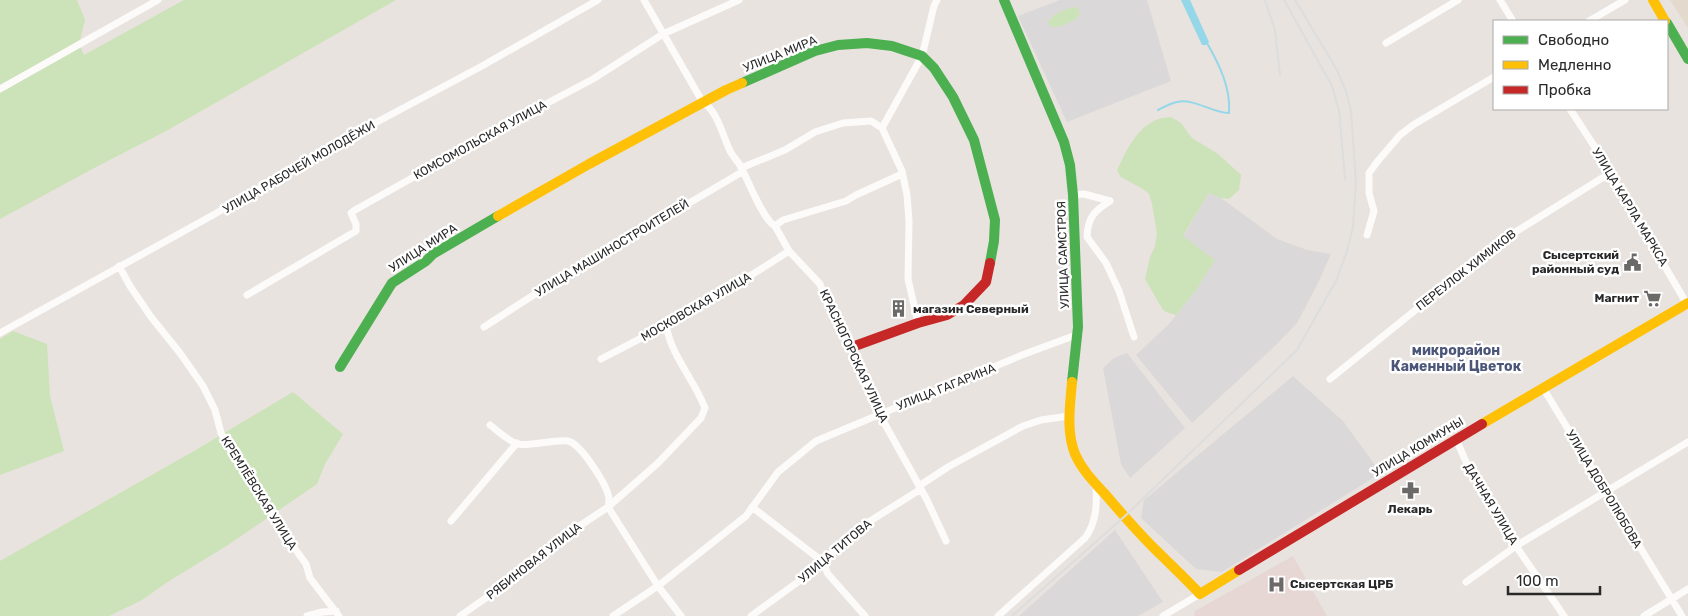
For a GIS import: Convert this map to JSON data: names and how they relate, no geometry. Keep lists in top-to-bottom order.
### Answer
{
  "streets": {
    "street": [
      "УЛИЦА МИРА",
      "КОМСОМОЛЬСКАЯ УЛИЦА",
      "УЛИЦА РАБОЧЕЙ МОЛОДЁЖИ",
      "УЛИЦА КАРЛА МАРКСА",
      "УЛИЦА МАШИНОСТРОИТЕЛЕЙ",
      "УЛИЦА САМСТРОЯ",
      "ПЕРЕУЛОК ХИМИКОВ",
      "МОСКОВСКАЯ УЛИЦА",
      "КРАСНОГОРСКАЯ УЛИЦА",
      "УЛИЦА ГАГАРИНА",
      "УЛИЦА КОММУНЫ",
      "УЛИЦА ДОБРОЛЮБОВА",
      "КРЕМЛЁВСКАЯ УЛИЦА",
      "ДАЧНАЯ УЛИЦА",
      "УЛИЦА ТИТОВА",
      "РЯБИНОВАЯ УЛИЦА"
    ]
  },
  "crossings": [
    ["УЛИЦА МИРА", "КРАСНОГОРСКАЯ УЛИЦА"],
    ["КОМСОМОЛЬСКАЯ УЛИЦА", "КРАСНОГОРСКАЯ УЛИЦА"],
    ["УЛИЦА РАБОЧЕЙ МОЛОДЁЖИ", "КРЕМЛЁВСКАЯ УЛИЦА"],
    ["УЛИЦА КАРЛА МАРКСА", "ПЕРЕУЛОК ХИМИКОВ"],
    ["УЛИЦА КАРЛА МАРКСА", "УЛИЦА КОММУНЫ"],
    ["УЛИЦА МАШИНОСТРОИТЕЛЕЙ", "КРАСНОГОРСКАЯ УЛИЦА"],
    ["УЛИЦА САМСТРОЯ", "УЛИЦА ГАГАРИНА"],
    ["УЛИЦА САМСТРОЯ", "УЛИЦА КОММУНЫ"],
    ["УЛИЦА САМСТРОЯ", "УЛИЦА ТИТОВА"],
    ["МОСКОВСКАЯ УЛИЦА", "КРАСНОГОРСКАЯ УЛИЦА"],
    ["МОСКОВСКАЯ УЛИЦА", "РЯБИНОВАЯ УЛИЦА"],
    ["КРАСНОГОРСКАЯ УЛИЦА", "УЛИЦА ГАГАРИНА"],
    ["КРАСНОГОРСКАЯ УЛИЦА", "УЛИЦА ТИТОВА"],
    ["УЛИЦА КОММУНЫ", "УЛИЦА ДОБРОЛЮБОВА"],
    ["УЛИЦА КОММУНЫ", "ДАЧНАЯ УЛИЦА"]
  ],
  "districts": ["микрорайон Каменный Цветок"],
  "places": {
    "public building": ["Сысертский районный суд"],
    "supermarket": ["Магнит"],
    "building": ["магазин Северный"],
    "pharmacy": ["Лекарь"],
    "hospital": ["Сысертская ЦРБ"]
  },
  "legend": ["Свободно", "Медленно", "Пробка"],
  "scale_bar": "100 m"
}
